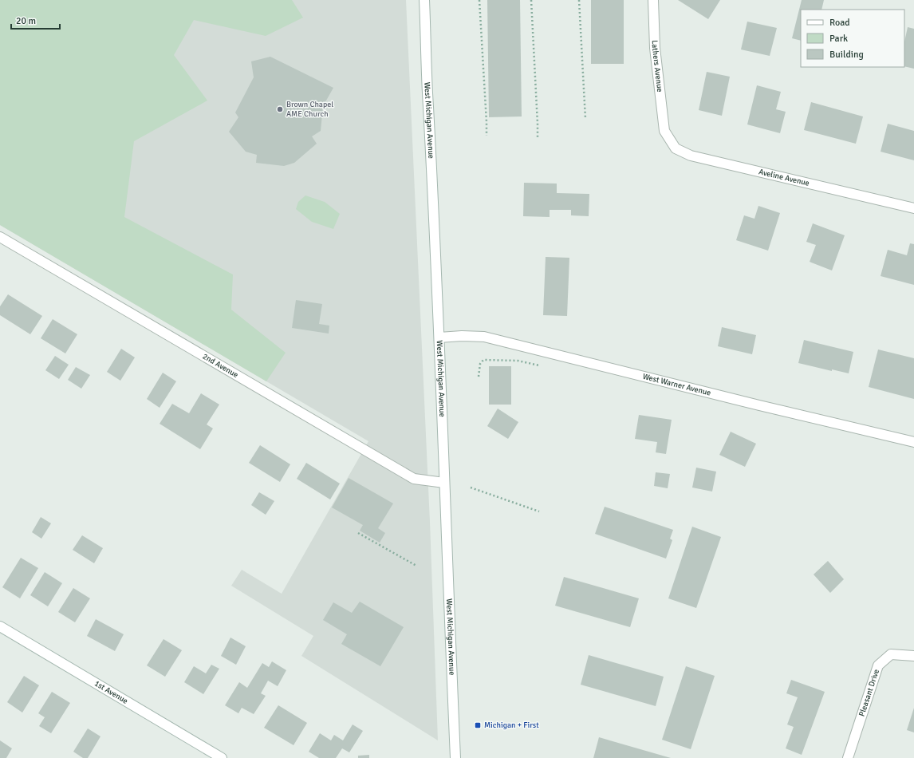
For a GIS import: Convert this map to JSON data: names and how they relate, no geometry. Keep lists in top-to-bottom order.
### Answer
{
  "streets": {
    "street": [
      "Lathers Avenue",
      "West Michigan Avenue",
      "Aveline Avenue",
      "2nd Avenue",
      "West Warner Avenue",
      "1st Avenue",
      "Pleasant Drive"
    ]
  },
  "crossings": [
    ["Lathers Avenue", "Aveline Avenue"],
    ["West Michigan Avenue", "2nd Avenue"],
    ["West Michigan Avenue", "West Warner Avenue"]
  ],
  "places": {
    "other": ["Brown Chapel AME Church"],
    "transit": ["Michigan + First"]
  },
  "legend": ["Road", "Park", "Building"],
  "scale_bar": "20 m"
}
